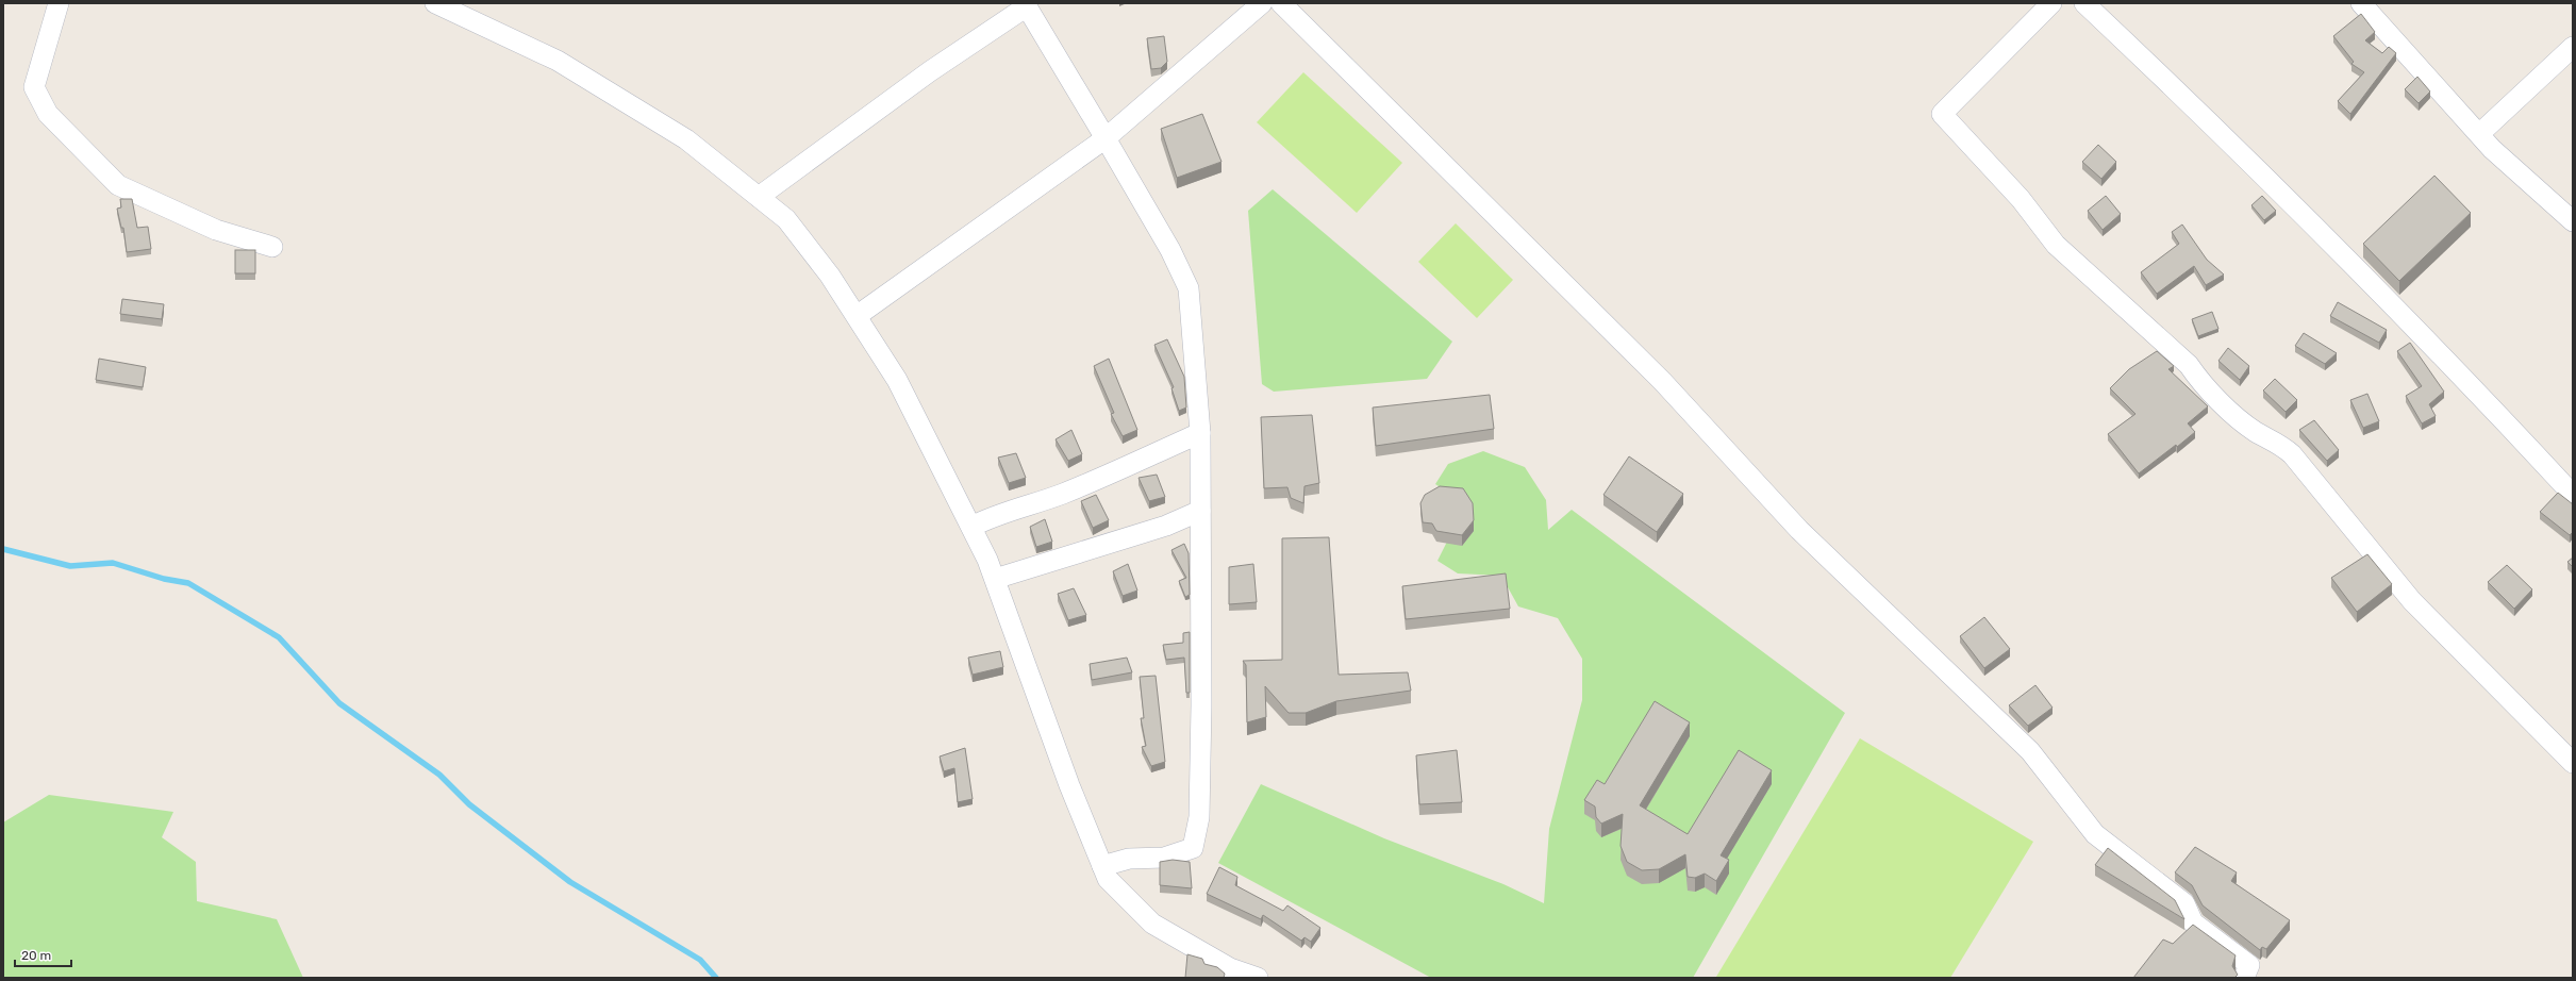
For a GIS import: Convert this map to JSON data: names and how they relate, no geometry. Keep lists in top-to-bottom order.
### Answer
{
  "scale_bar": "20 m"
}
